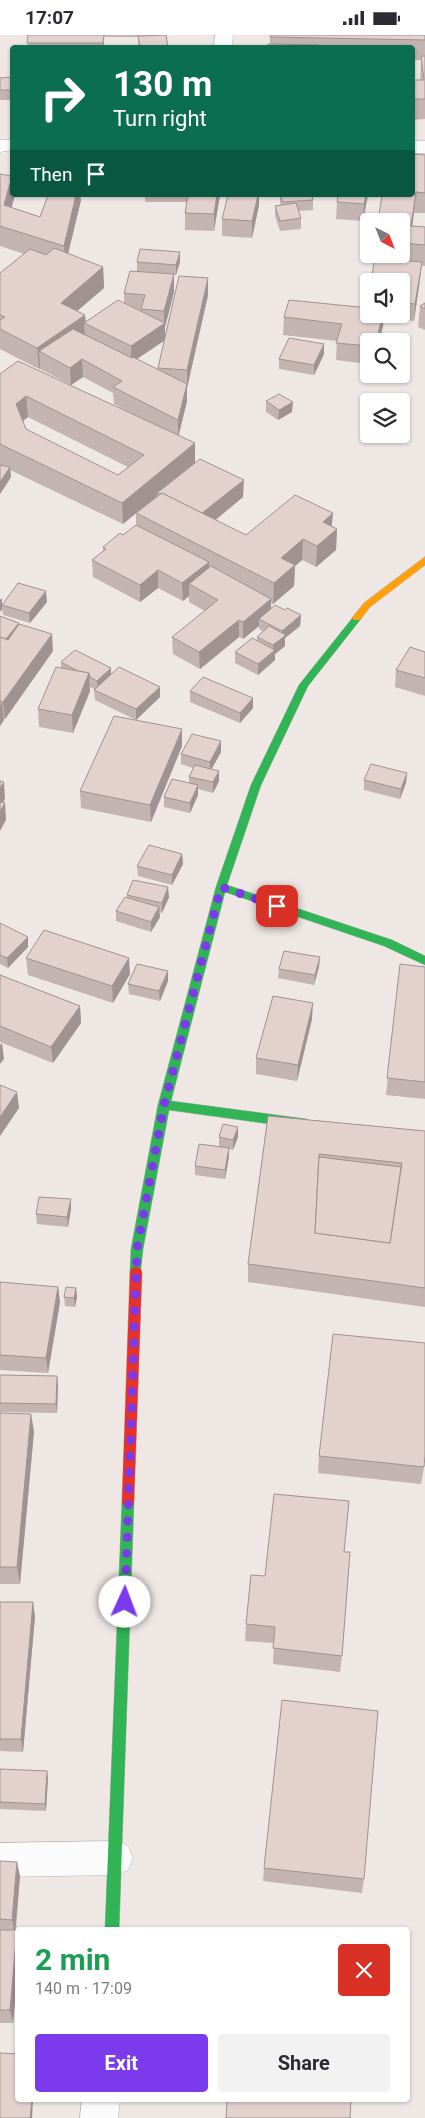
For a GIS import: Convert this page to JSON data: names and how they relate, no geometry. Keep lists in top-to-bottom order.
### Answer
{
  "north": "bottom right",
  "page": {
    "status": "17:07",
    "turn": ["130 m", "Turn right"],
    "then": "Then",
    "heading": ["2 min", "140 m · 17:09"],
    "buttons": ["Exit", "Share"]
  }
}
